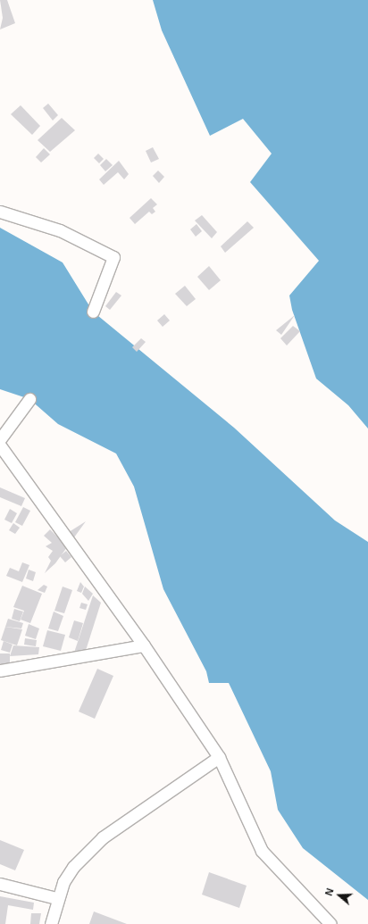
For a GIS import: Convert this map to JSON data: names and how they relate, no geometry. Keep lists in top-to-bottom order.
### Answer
{
  "north": "left"
}
